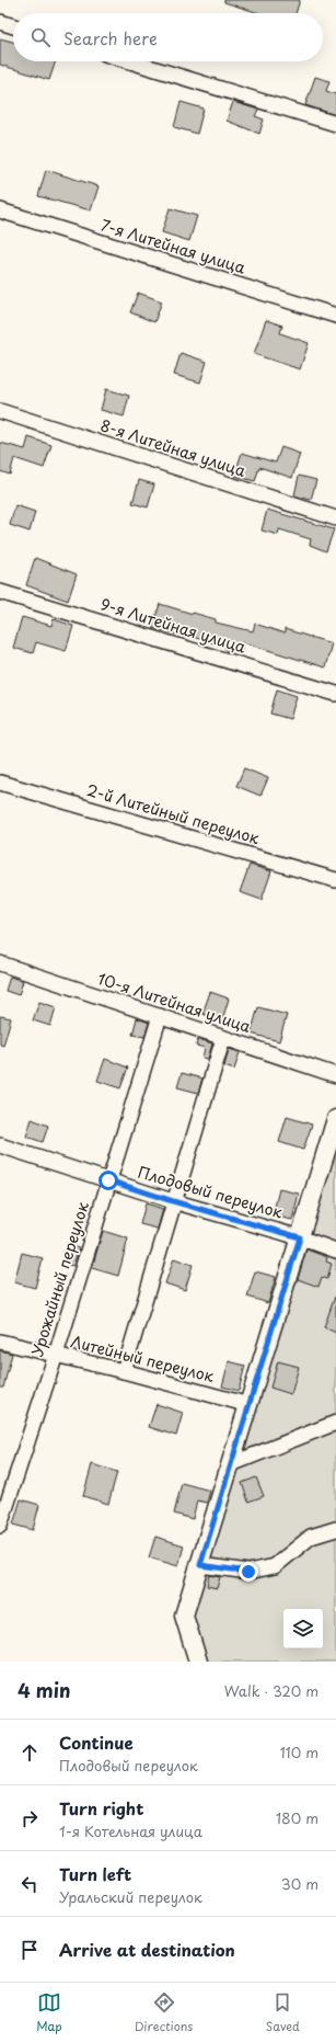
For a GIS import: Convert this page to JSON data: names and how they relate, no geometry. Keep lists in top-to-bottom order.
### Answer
{
  "streets": {
    "street": [
      "7-я Литейная улица",
      "8-я Литейная улица",
      "9-я Литейная улица",
      "2-й Литейный переулок",
      "10-я Литейная улица",
      "Плодовый переулок",
      "Урожайный переулок",
      "Литейный переулок"
    ]
  },
  "crossings": [
    ["10-я Литейная улица", "Урожайный переулок"],
    ["Плодовый переулок", "Урожайный переулок"],
    ["Урожайный переулок", "Литейный переулок"]
  ],
  "page": {
    "search": "Search here",
    "heading": ["4 min", "Walk · 320 m"],
    "list": [
      ["Continue", "Плодовый переулок", "110 m"],
      ["Turn right", "1-я Котельная улица", "180 m"],
      ["Turn left", "Уральский переулок", "30 m"],
      "Arrive at destination"
    ],
    "nav": ["Map", "Directions", "Saved"]
  }
}
